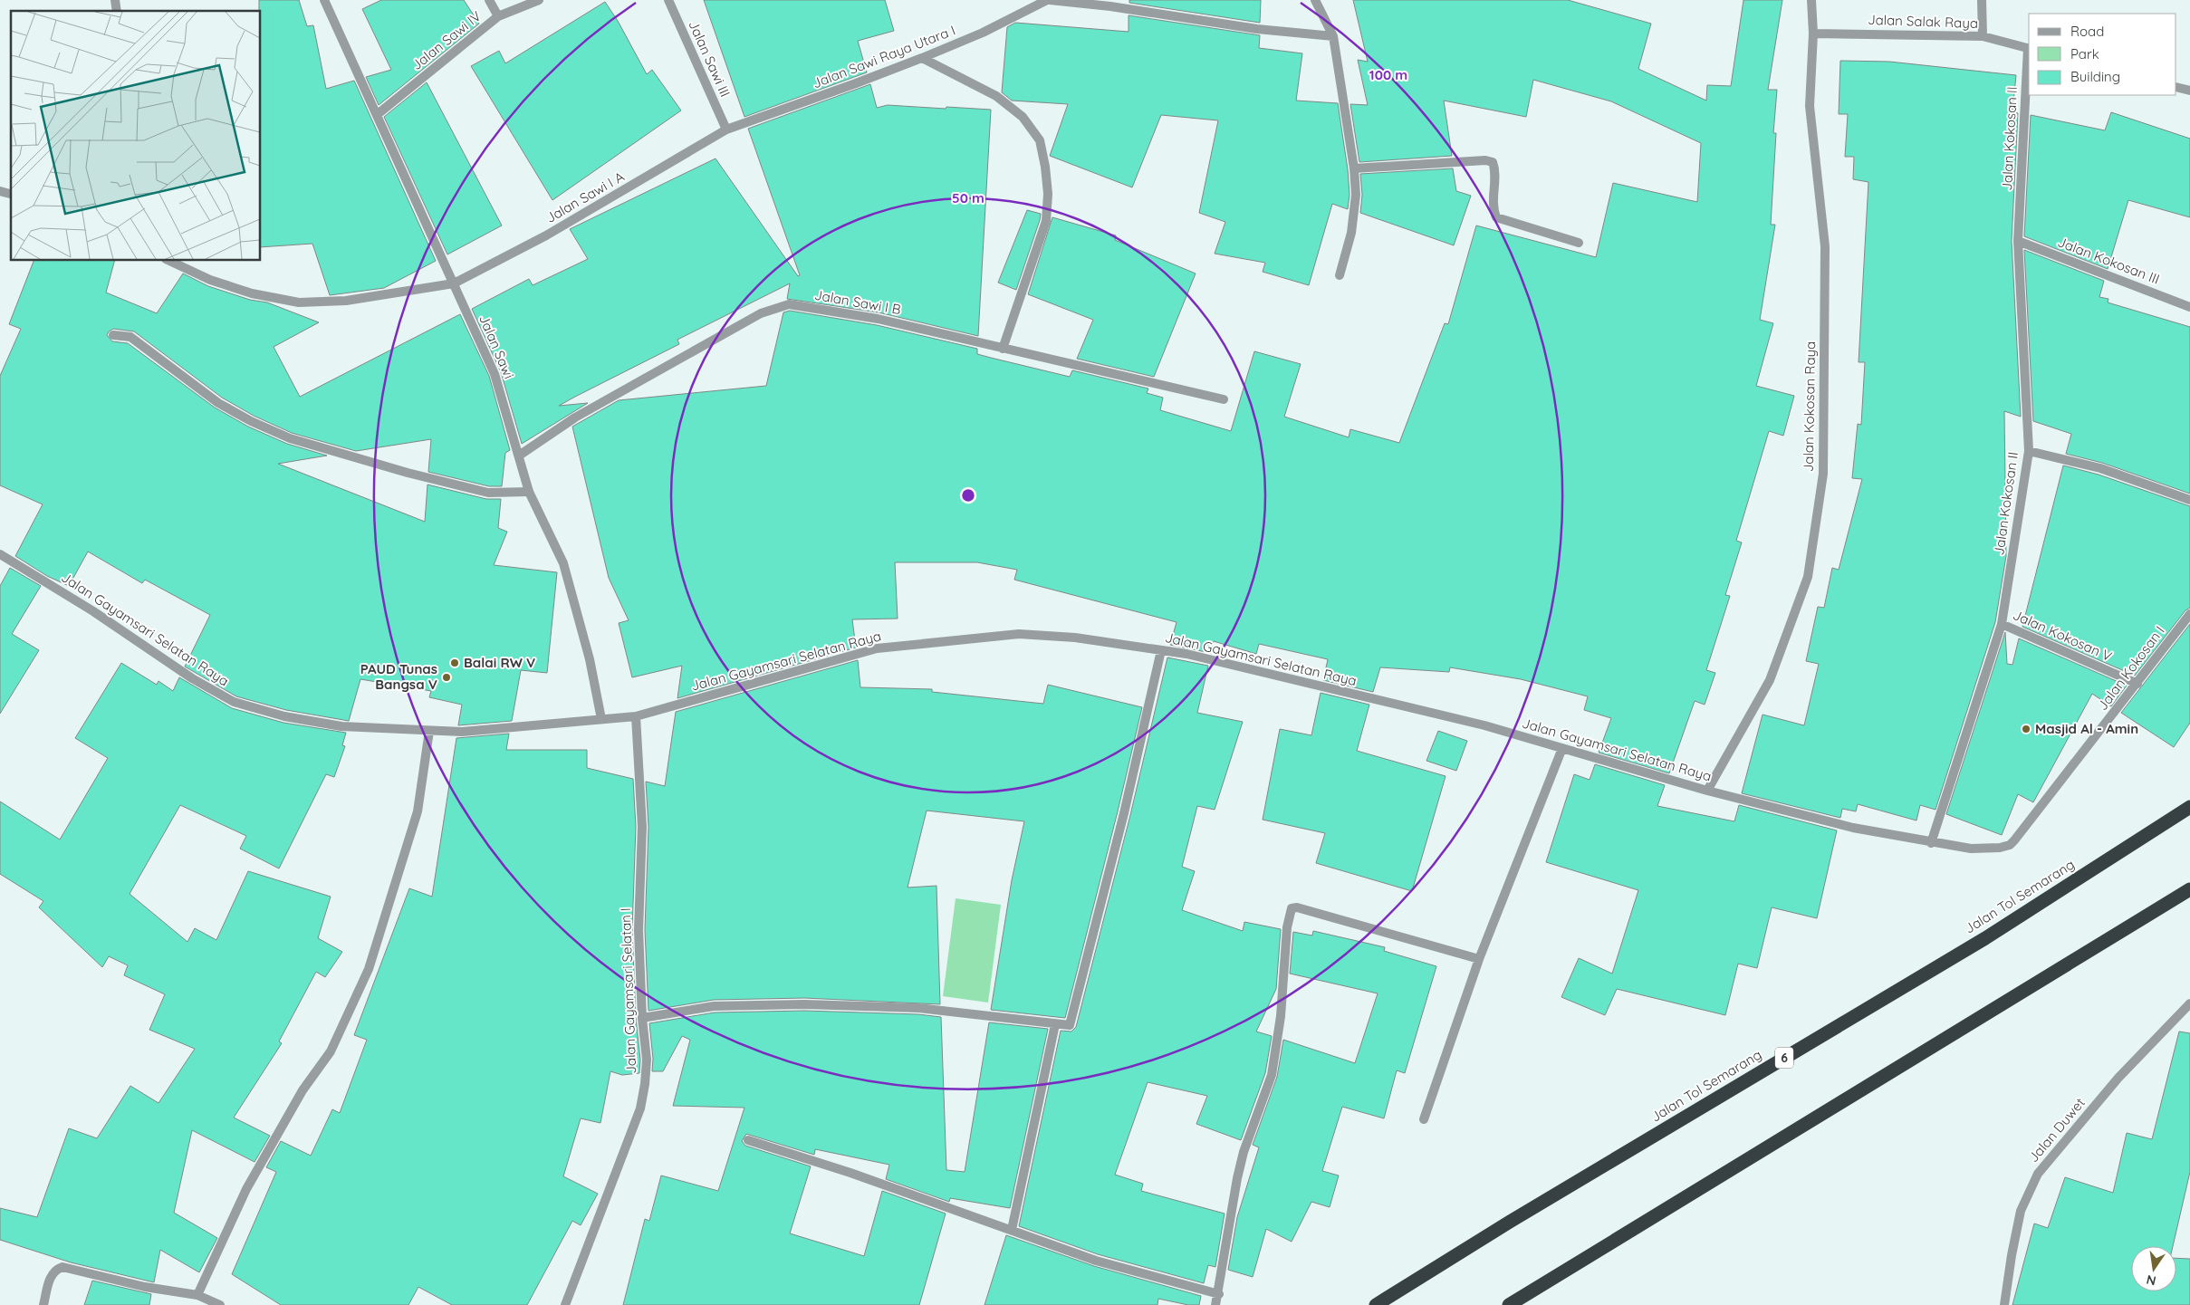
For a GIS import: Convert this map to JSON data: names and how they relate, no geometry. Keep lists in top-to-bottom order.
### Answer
{
  "streets": {
    "highway": ["Jalan Tol Semarang", "6"],
    "street": [
      "Jalan Salak Raya",
      "Jalan Sawi IV",
      "Jalan Sawi Raya Utara I",
      "Jalan Sawi III",
      "Jalan Kokosan II",
      "Jalan Sawi I A",
      "Jalan Kokosan III",
      "Jalan Sawi I B",
      "Jalan Sawi",
      "Jalan Kokosan Raya",
      "Jalan Gayamsari Selatan Raya",
      "Jalan Kokosan V",
      "Jalan Kokosan I",
      "Jalan Gayamsari Selatan I",
      "Jalan Duwet"
    ]
  },
  "crossings": [
    ["Jalan Salak Raya", "Jalan Kokosan II"],
    ["Jalan Salak Raya", "Jalan Kokosan Raya"],
    ["Jalan Sawi IV", "Jalan Sawi"],
    ["Jalan Sawi Raya Utara I", "Jalan Sawi III"],
    ["Jalan Sawi Raya Utara I", "Jalan Sawi I A"],
    ["Jalan Sawi III", "Jalan Sawi I A"],
    ["Jalan Kokosan II", "Jalan Kokosan III"],
    ["Jalan Kokosan II", "Jalan Gayamsari Selatan Raya"],
    ["Jalan Kokosan II", "Jalan Kokosan V"],
    ["Jalan Sawi I A", "Jalan Sawi"],
    ["Jalan Sawi I B", "Jalan Sawi"],
    ["Jalan Sawi", "Jalan Gayamsari Selatan Raya"],
    ["Jalan Kokosan Raya", "Jalan Gayamsari Selatan Raya"],
    ["Jalan Gayamsari Selatan Raya", "Jalan Kokosan I"],
    ["Jalan Gayamsari Selatan Raya", "Jalan Gayamsari Selatan I"],
    ["Jalan Kokosan V", "Jalan Kokosan I"]
  ],
  "places": ["Balai RW V", "PAUD Tunas Bangsa V", "Masjid Al - Amin"],
  "legend": ["Road", "Park", "Building"],
  "north": "bottom",
  "rings": ["100 m", "50 m"]
}
